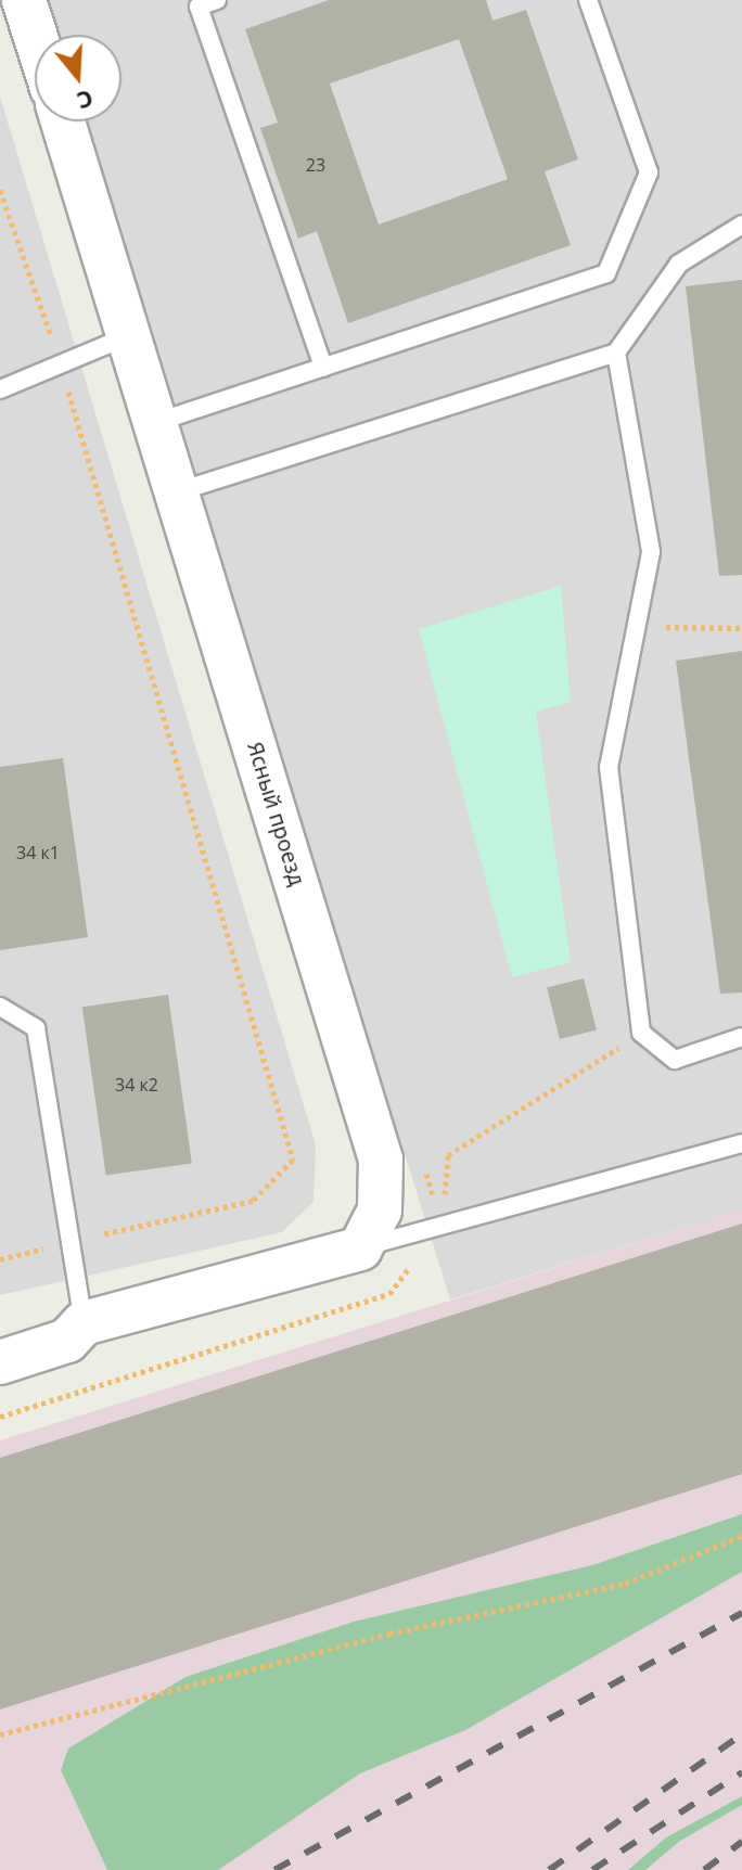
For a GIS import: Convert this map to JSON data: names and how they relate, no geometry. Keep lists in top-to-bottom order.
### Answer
{
  "streets": {
    "street": ["Ясный проезд"]
  },
  "house_numbers": ["23", "34 к1", "34 к2"],
  "north": "bottom"
}
